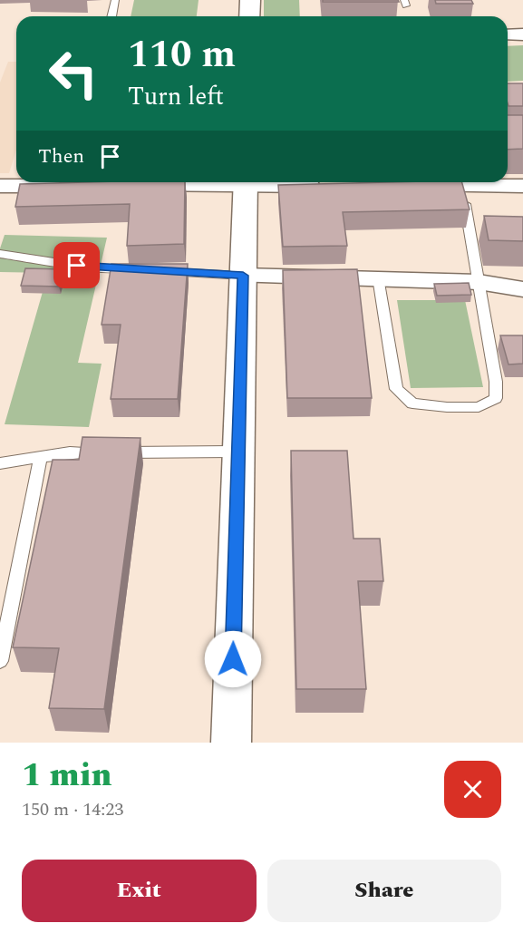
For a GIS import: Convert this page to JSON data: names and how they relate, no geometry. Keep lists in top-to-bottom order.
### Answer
{
  "page": {
    "turn": ["110 m", "Turn left"],
    "then": "Then",
    "heading": ["1 min", "150 m · 14:23"],
    "buttons": ["Exit", "Share"]
  }
}
